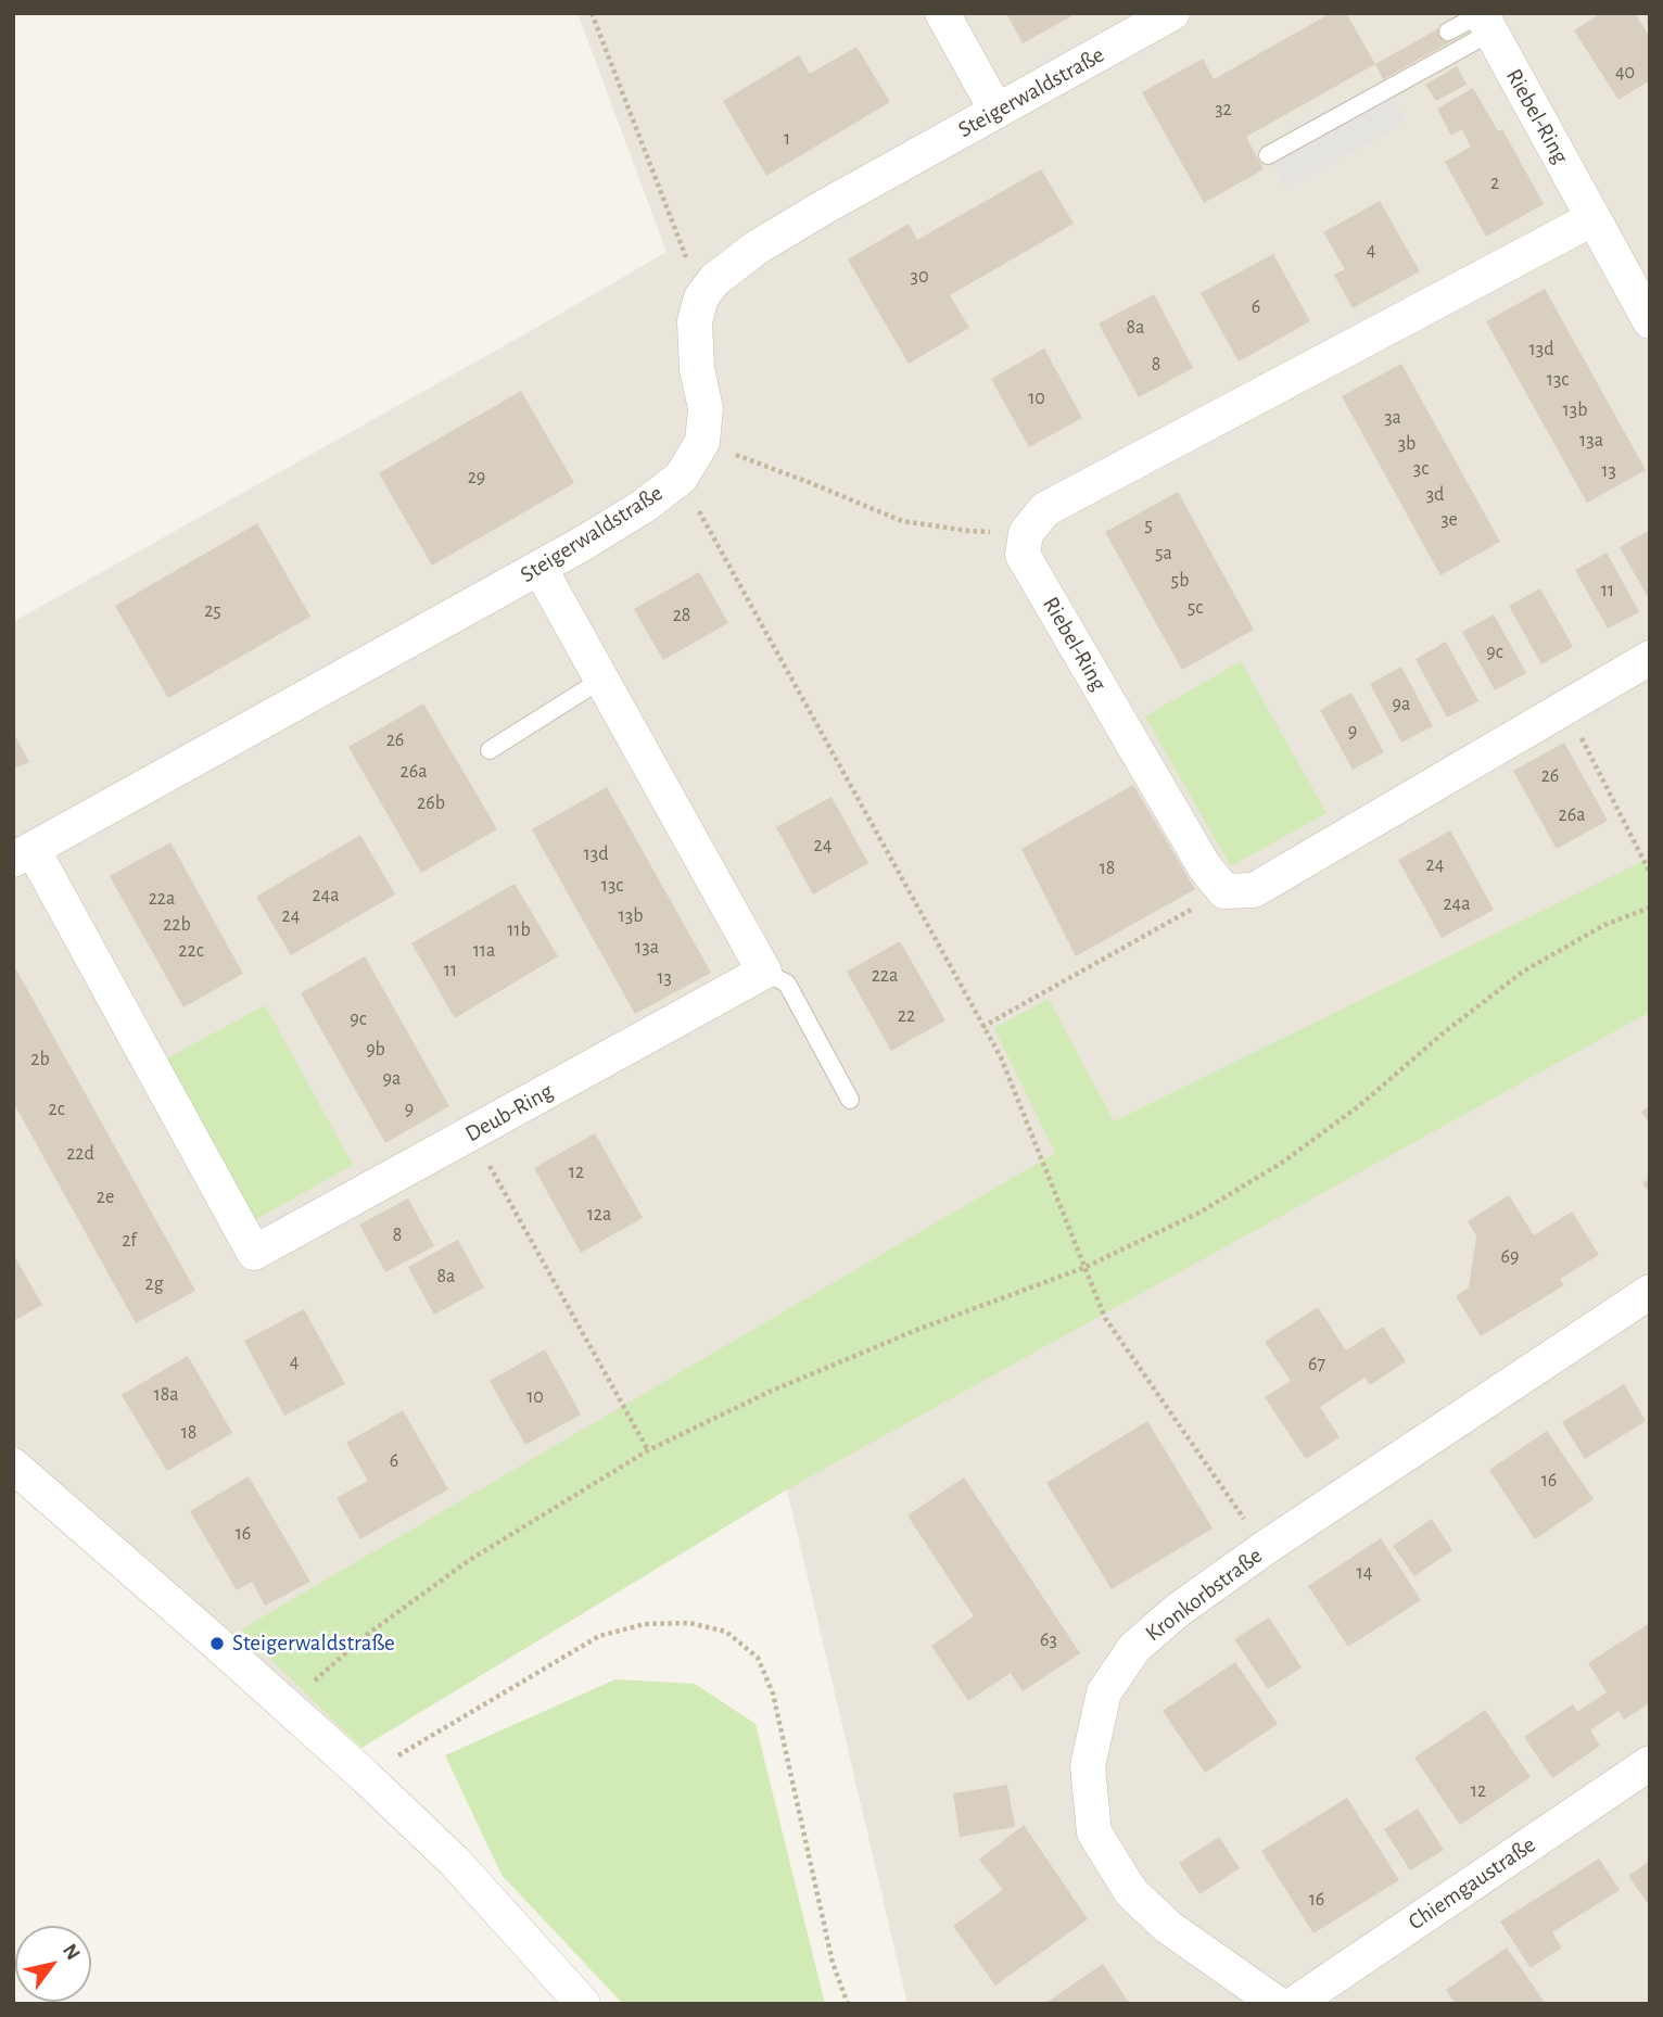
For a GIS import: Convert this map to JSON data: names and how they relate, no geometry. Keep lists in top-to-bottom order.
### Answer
{
  "streets": {
    "street": [
      "Steigerwaldstraße",
      "Riebel-Ring",
      "Deub-Ring",
      "Kronkorbstraße",
      "Chiemgaustraße"
    ]
  },
  "crossings": [
    ["Steigerwaldstraße", "Deub-Ring"]
  ],
  "places": ["Steigerwaldstraße"],
  "house_numbers": [
    "40",
    "32",
    "1",
    "2",
    "4",
    "30",
    "6",
    "8a",
    "13d",
    "8",
    "13c",
    "10",
    "13b",
    "3a",
    "13a",
    "3b",
    "3c",
    "13",
    "29",
    "3d",
    "3e",
    "5",
    "5a",
    "5b",
    "11",
    "5c",
    "25",
    "28",
    "9c",
    "9a",
    "9",
    "26",
    "26a",
    "26",
    "26b",
    "26a",
    "24",
    "13d",
    "24",
    "18",
    "13c",
    "24a",
    "22a",
    "24a",
    "24",
    "13b",
    "22b",
    "11b",
    "13a",
    "22c",
    "11a",
    "11",
    "22a",
    "13",
    "22",
    "9c",
    "9b",
    "2b",
    "9a",
    "2c",
    "9",
    "22d",
    "12",
    "2e",
    "12a",
    "8",
    "2f",
    "69",
    "8a",
    "2g",
    "4",
    "67",
    "18a",
    "10",
    "18",
    "6",
    "16",
    "16",
    "14",
    "63",
    "12",
    "16"
  ],
  "north": "top right"
}
